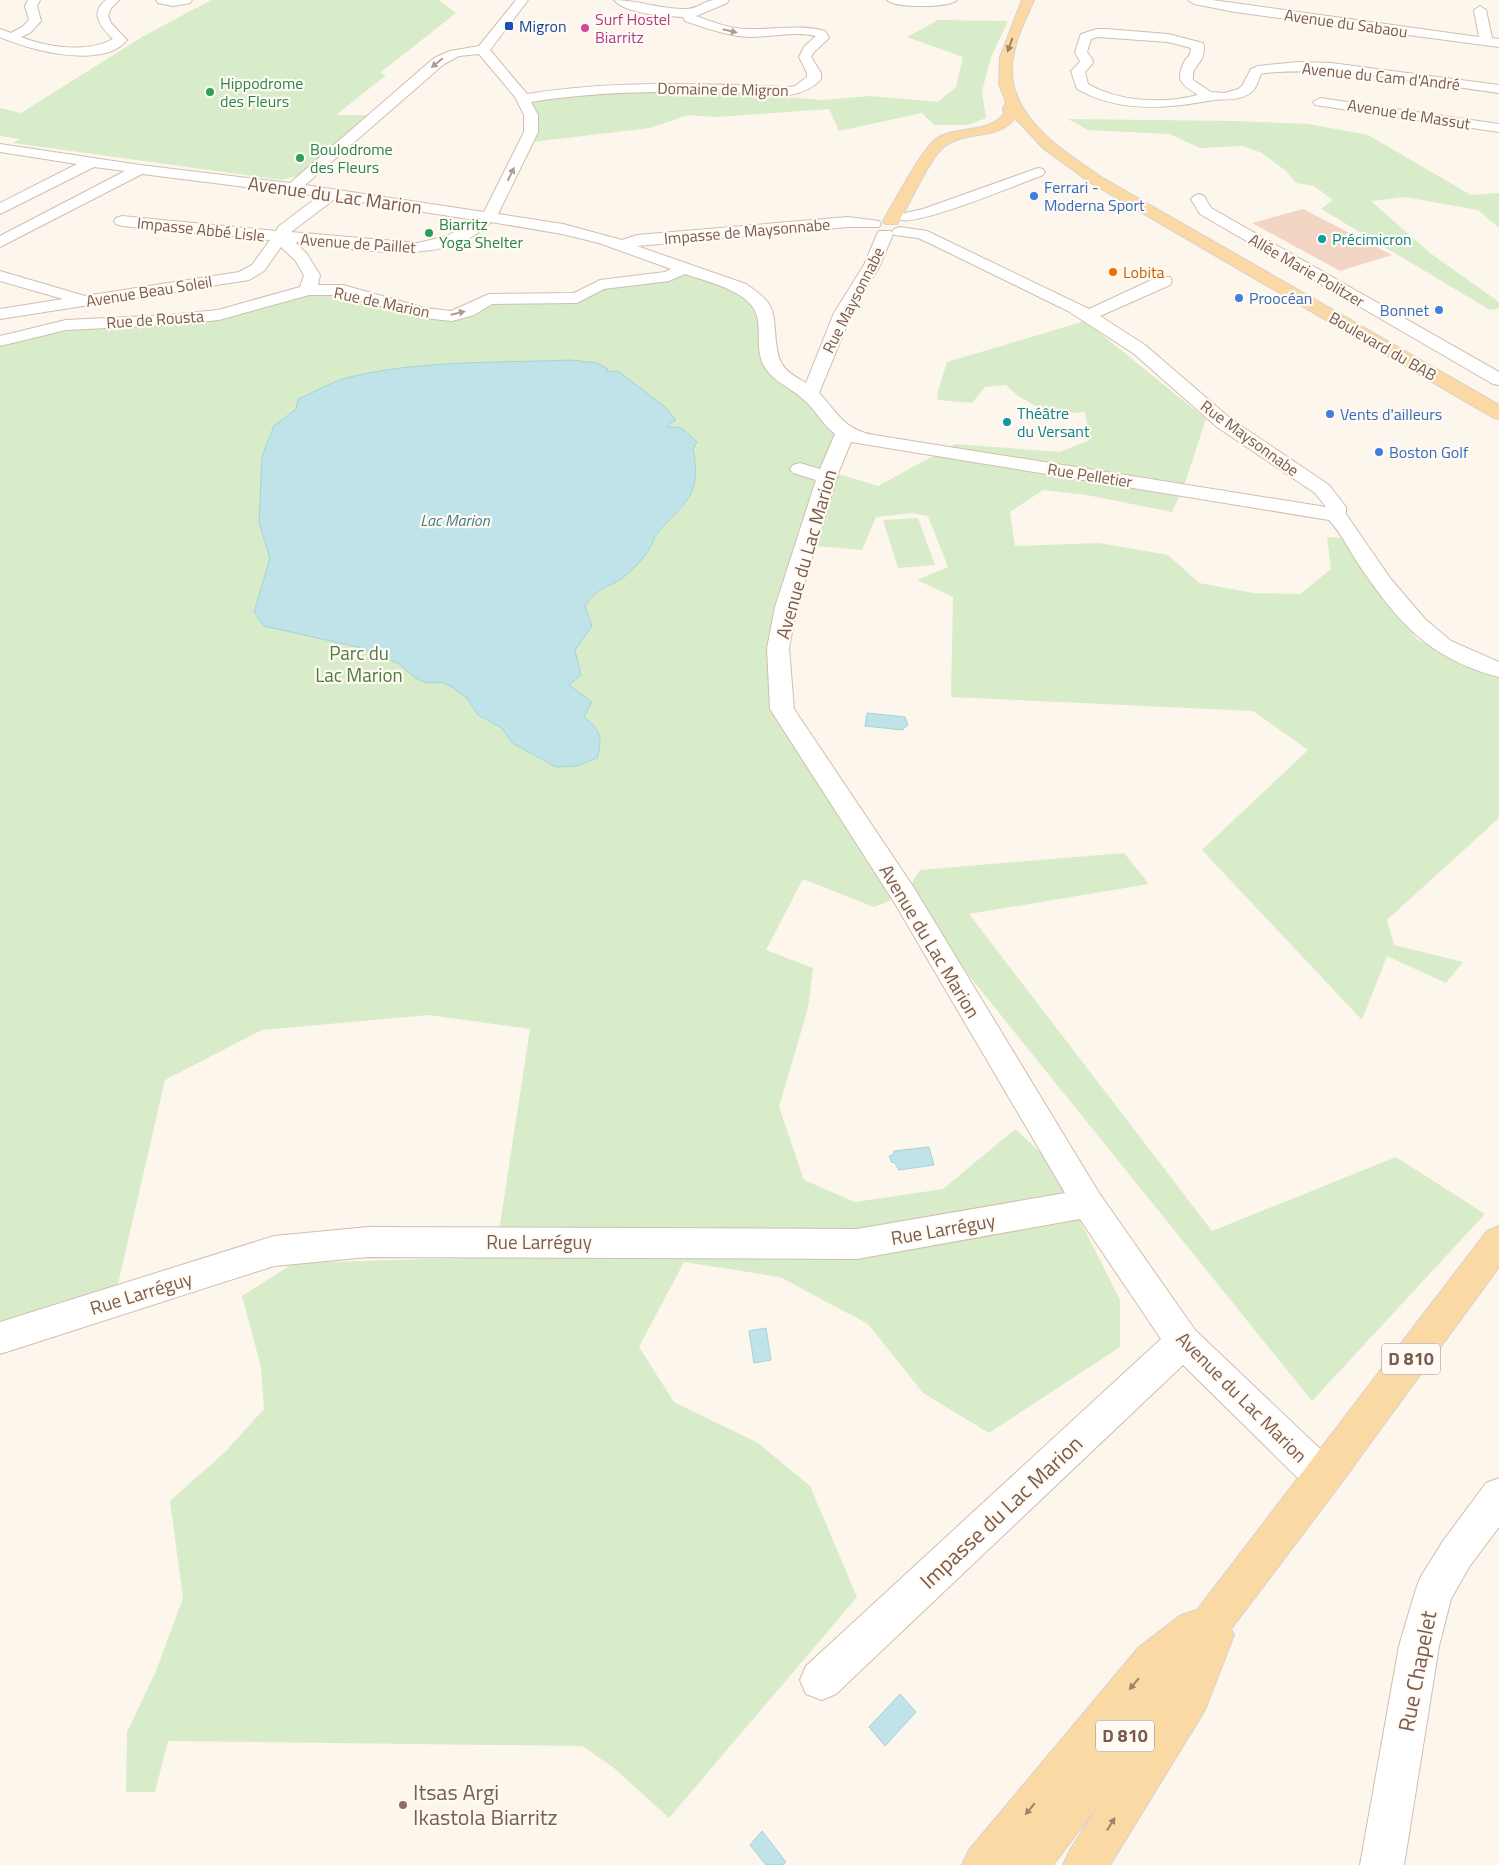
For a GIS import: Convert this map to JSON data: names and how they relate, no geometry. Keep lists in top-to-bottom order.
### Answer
{
  "streets": {
    "main road": ["Boulevard du BAB", "D 810"],
    "street": [
      "Avenue du Sabaou",
      "Avenue du Cam d'André",
      "Domaine de Migron",
      "Avenue de Massut",
      "Avenue du Lac Marion",
      "Impasse Abbé Lisle",
      "Impasse de Maysonnabe",
      "Avenue de Paillet",
      "Allée Marie Politzer",
      "Avenue Beau Soleil",
      "Rue Maysonnabe",
      "Rue de Marion",
      "Rue de Rousta",
      "Rue Pelletier",
      "Rue Larréguy",
      "Impasse du Lac Marion",
      "Rue Chapelet"
    ]
  },
  "crossings": [
    ["Avenue du Lac Marion", "Impasse de Maysonnabe"],
    ["Avenue du Lac Marion", "Avenue de Paillet"],
    ["Avenue du Lac Marion", "Avenue Beau Soleil"],
    ["Avenue du Lac Marion", "Rue Maysonnabe"],
    ["Avenue du Lac Marion", "Rue de Marion"],
    ["Avenue du Lac Marion", "Rue Pelletier"],
    ["Avenue du Lac Marion", "Rue Larréguy"],
    ["Avenue du Lac Marion", "D 810"],
    ["Avenue du Lac Marion", "Impasse du Lac Marion"],
    ["Impasse Abbé Lisle", "Avenue de Paillet"],
    ["Impasse Abbé Lisle", "Avenue Beau Soleil"],
    ["Impasse de Maysonnabe", "Rue Maysonnabe"],
    ["Avenue de Paillet", "Avenue Beau Soleil"],
    ["Rue Maysonnabe", "Rue Pelletier"],
    ["Rue de Marion", "Rue de Rousta"]
  ],
  "one_way": ["Rue de Marion"],
  "water": ["Lac Marion"],
  "parks": ["Parc du Lac Marion"],
  "places": {
    "transit": ["Migron"],
    "other": [
      "Surf Hostel Biarritz",
      "Hippodrome des Fleurs",
      "Boulodrome des Fleurs",
      "Ferrari - Moderna Sport",
      "Biarritz Yoga Shelter",
      "Précimicron",
      "Lobita",
      "Proocéan",
      "Bonnet",
      "Vents d'ailleurs",
      "Théâtre du Versant",
      "Boston Golf",
      "Itsas Argi Ikastola Biarritz"
    ]
  }
}
